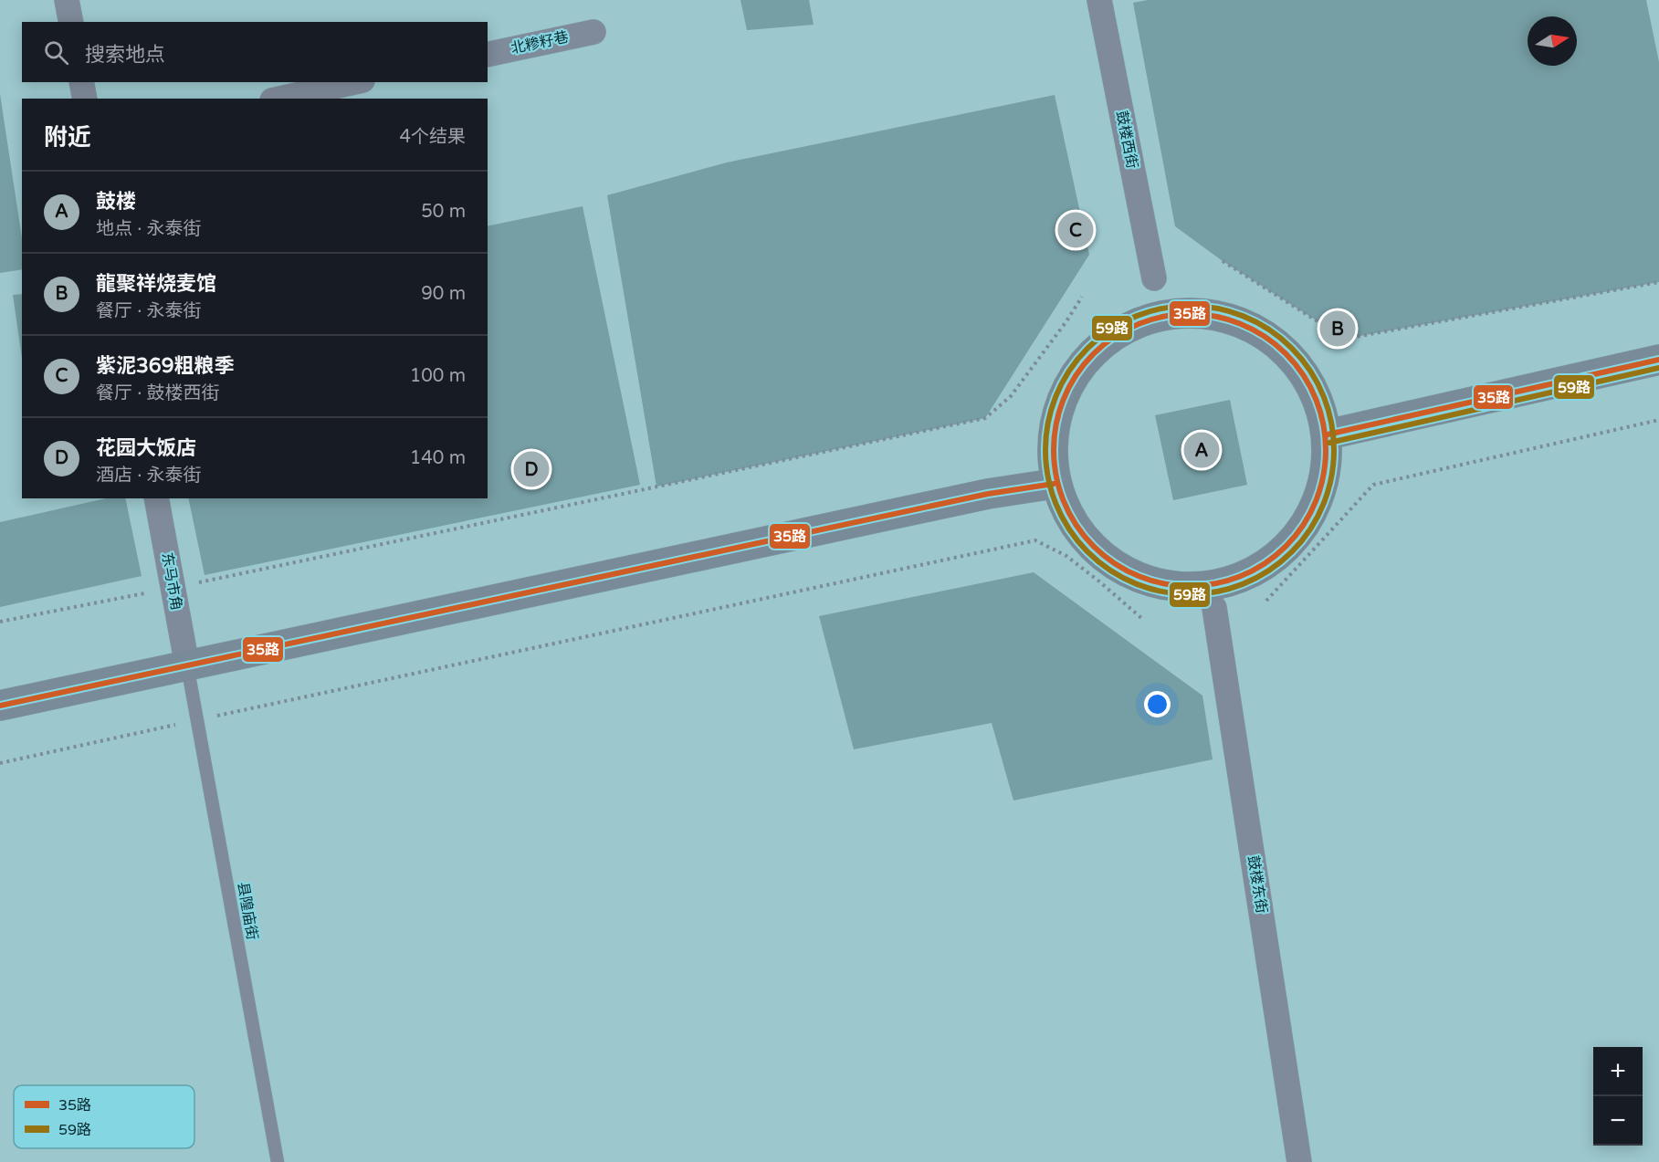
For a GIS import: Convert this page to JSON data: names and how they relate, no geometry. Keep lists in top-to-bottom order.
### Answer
{
  "streets": {
    "street": [
      "北糁籽巷",
      "鼓楼西街",
      "东马市角",
      "鼓楼东街"
    ],
    "lane": ["县隍庙街"]
  },
  "crossings": [
    ["东马市角", "县隍庙街"]
  ],
  "lines": ["transit line 59路", "transit line 35路"],
  "legend": ["35路", "59路"],
  "north": "right",
  "page": {
    "search": "搜索地点",
    "heading": ["附近", "4个结果"],
    "list": [
      {
        "mark": "A",
        "name": "鼓楼",
        "note": "地点 · 永泰街",
        "value": "50 m"
      },
      {
        "mark": "B",
        "name": "龍聚祥烧麦馆",
        "note": "餐厅 · 永泰街",
        "value": "90 m"
      },
      {
        "mark": "C",
        "name": "紫泥369粗粮季",
        "note": "餐厅 · 鼓楼西街",
        "value": "100 m"
      },
      {
        "mark": "D",
        "name": "花园大饭店",
        "note": "酒店 · 永泰街",
        "value": "140 m"
      }
    ],
    "pins": [
      "C",
      "B",
      "A",
      "D"
    ],
    "map_buttons": ["+", "−"]
  }
}
